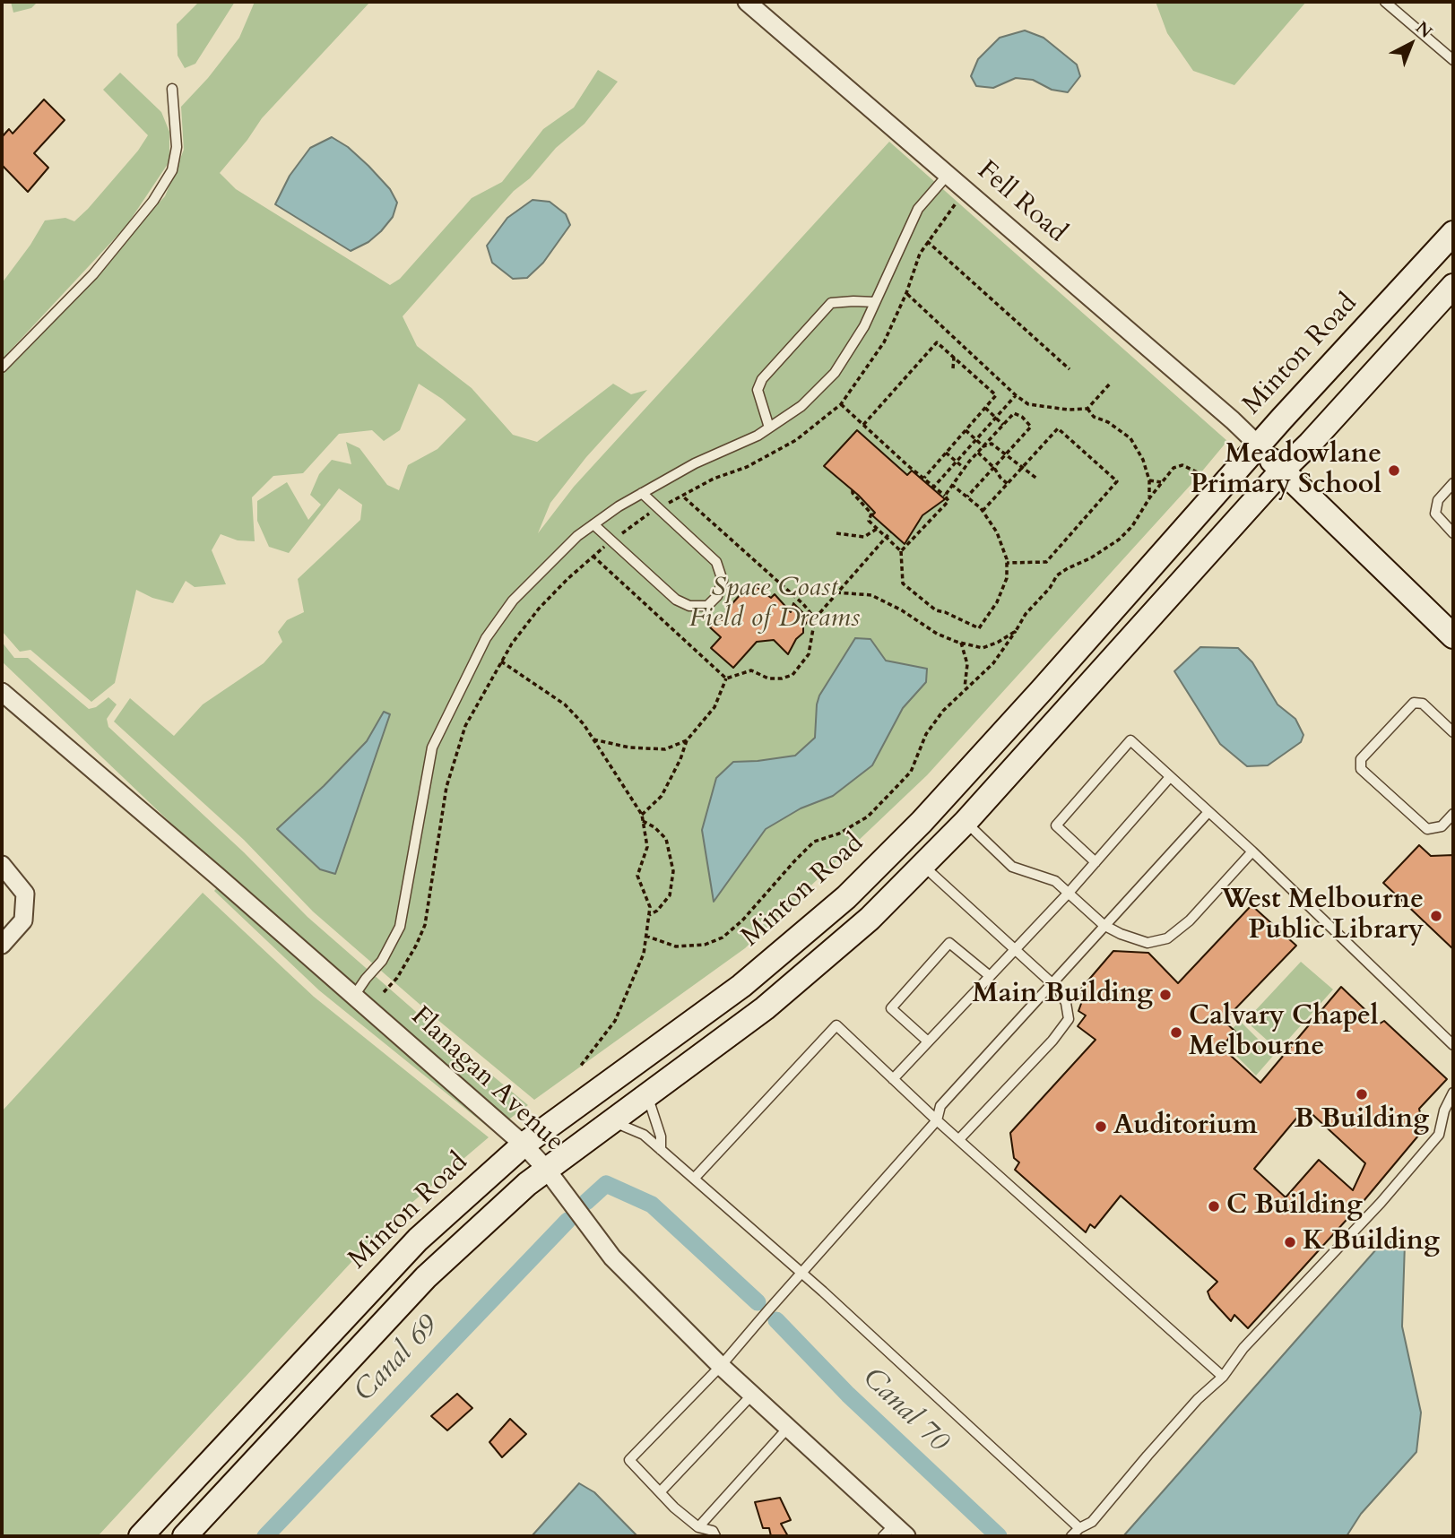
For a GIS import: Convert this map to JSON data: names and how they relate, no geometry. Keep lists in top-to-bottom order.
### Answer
{
  "streets": {
    "main road": ["Minton Road"],
    "street": ["Fell Road", "Flanagan Avenue"]
  },
  "crossings": [
    ["Fell Road", "Minton Road"],
    ["Minton Road", "Flanagan Avenue"]
  ],
  "water": ["Canal 69", "Canal 70"],
  "parks": ["Space Coast Field of Dreams"],
  "places": [
    "Meadowlane Primary School",
    "West Melbourne Public Library",
    "Main Building",
    "Calvary Chapel Melbourne",
    "B Building",
    "Auditorium",
    "C Building",
    "K Building"
  ],
  "north": "top right"
}
